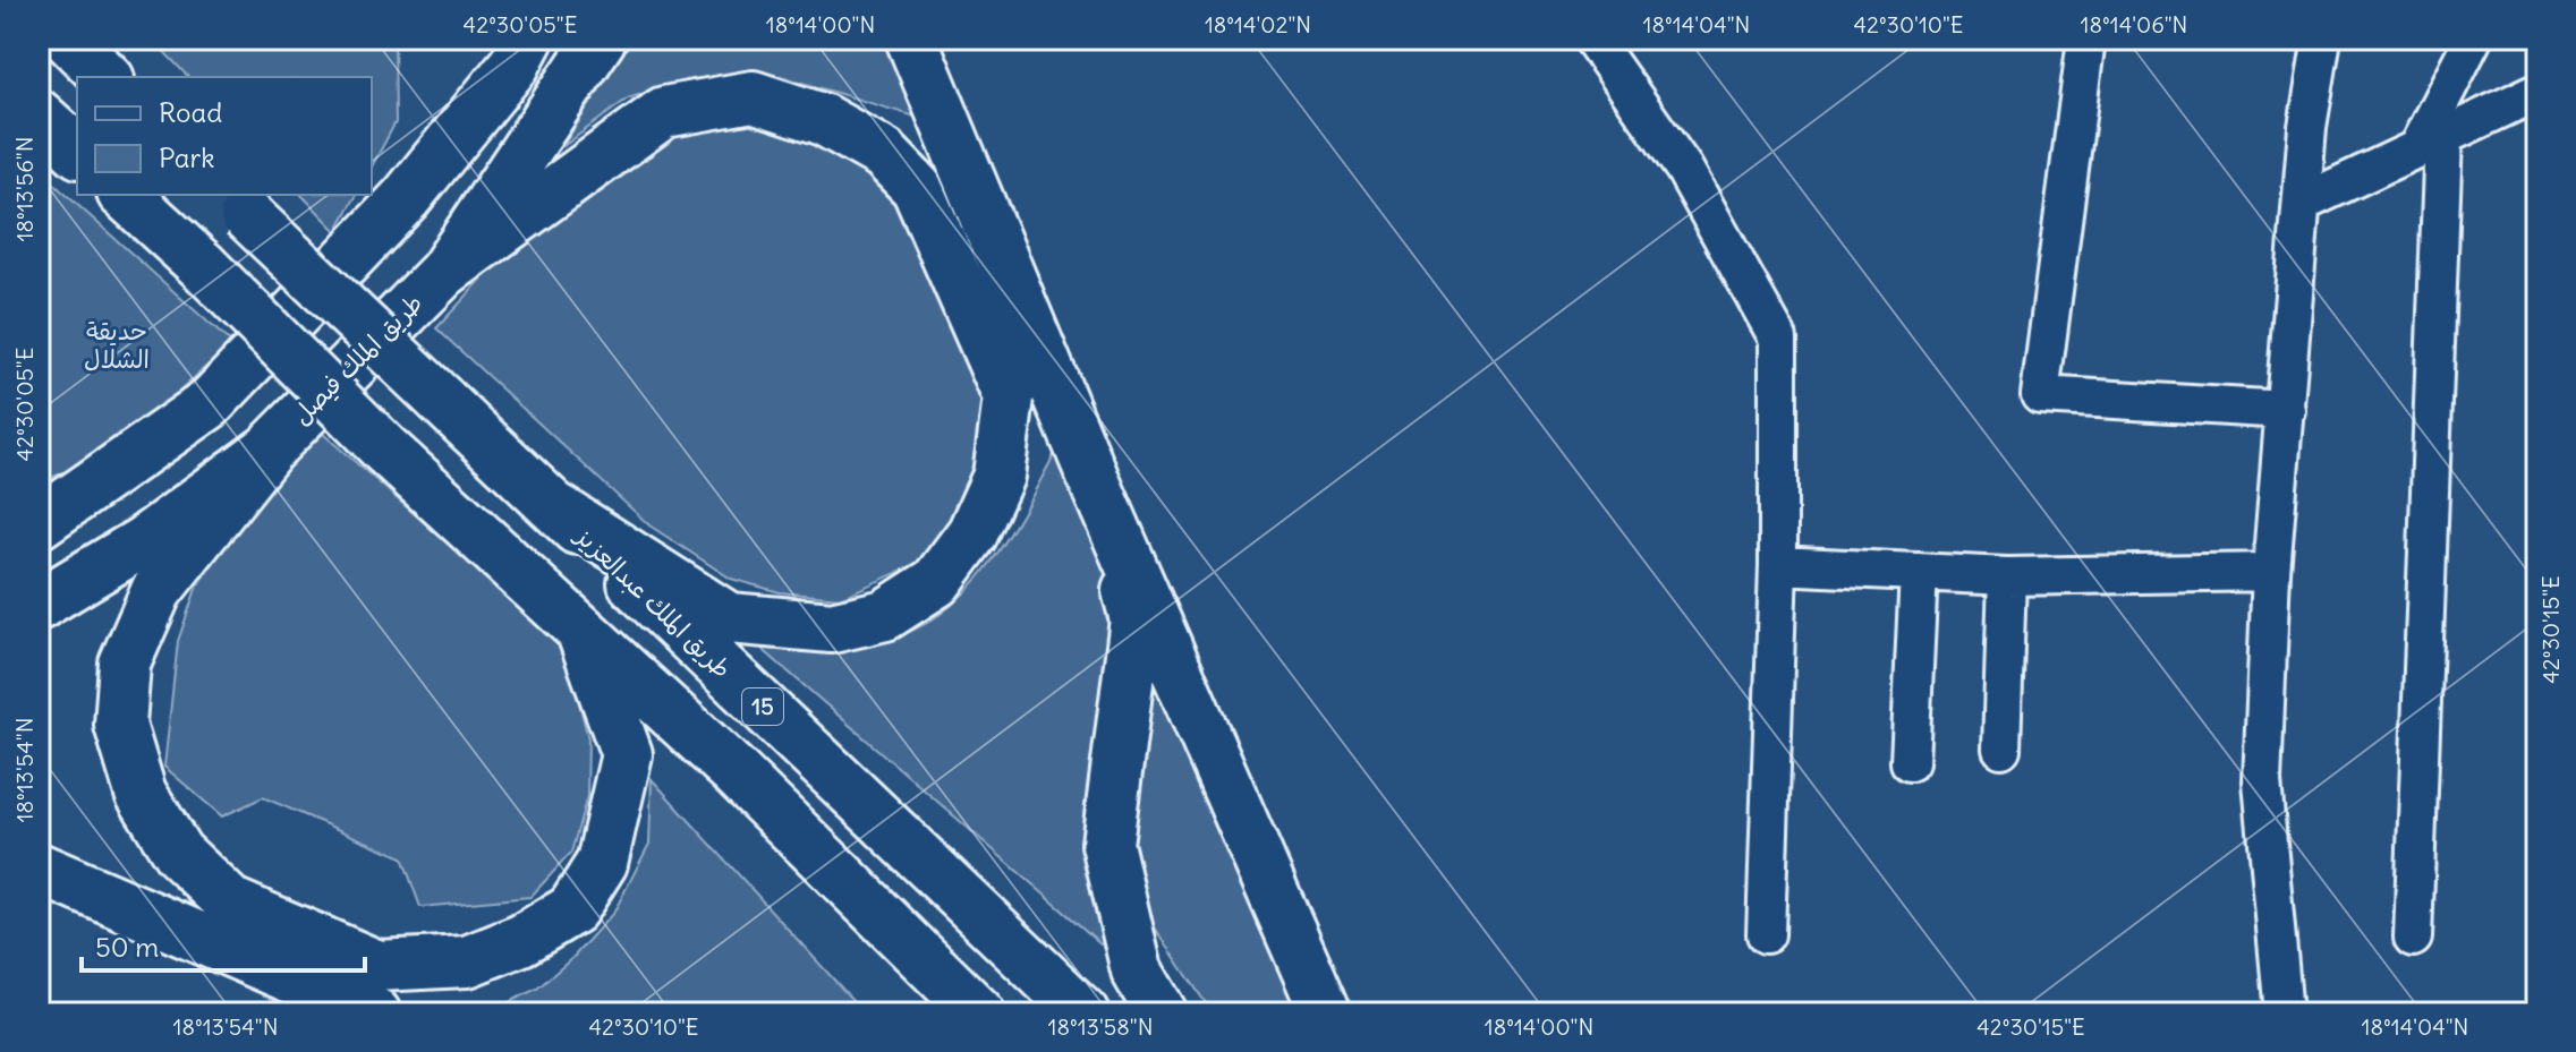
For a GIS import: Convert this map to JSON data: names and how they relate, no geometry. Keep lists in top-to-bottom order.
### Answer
{
  "streets": {
    "highway": ["طريق الملك فيصل", "طريق الملك عبدالعزيز", "15"]
  },
  "parks": ["حديقة الشلال"],
  "legend": ["Road", "Park"],
  "scale_bar": "50 m",
  "coordinates": [
    "42°30'05\"E",
    "18°14'00\"N",
    "18°14'02\"N",
    "18°14'04\"N",
    "42°30'10\"E",
    "18°14'06\"N",
    "18°13'56\"N",
    "42°30'15\"E",
    "18°13'54\"N",
    "18°13'58\"N"
  ]
}
